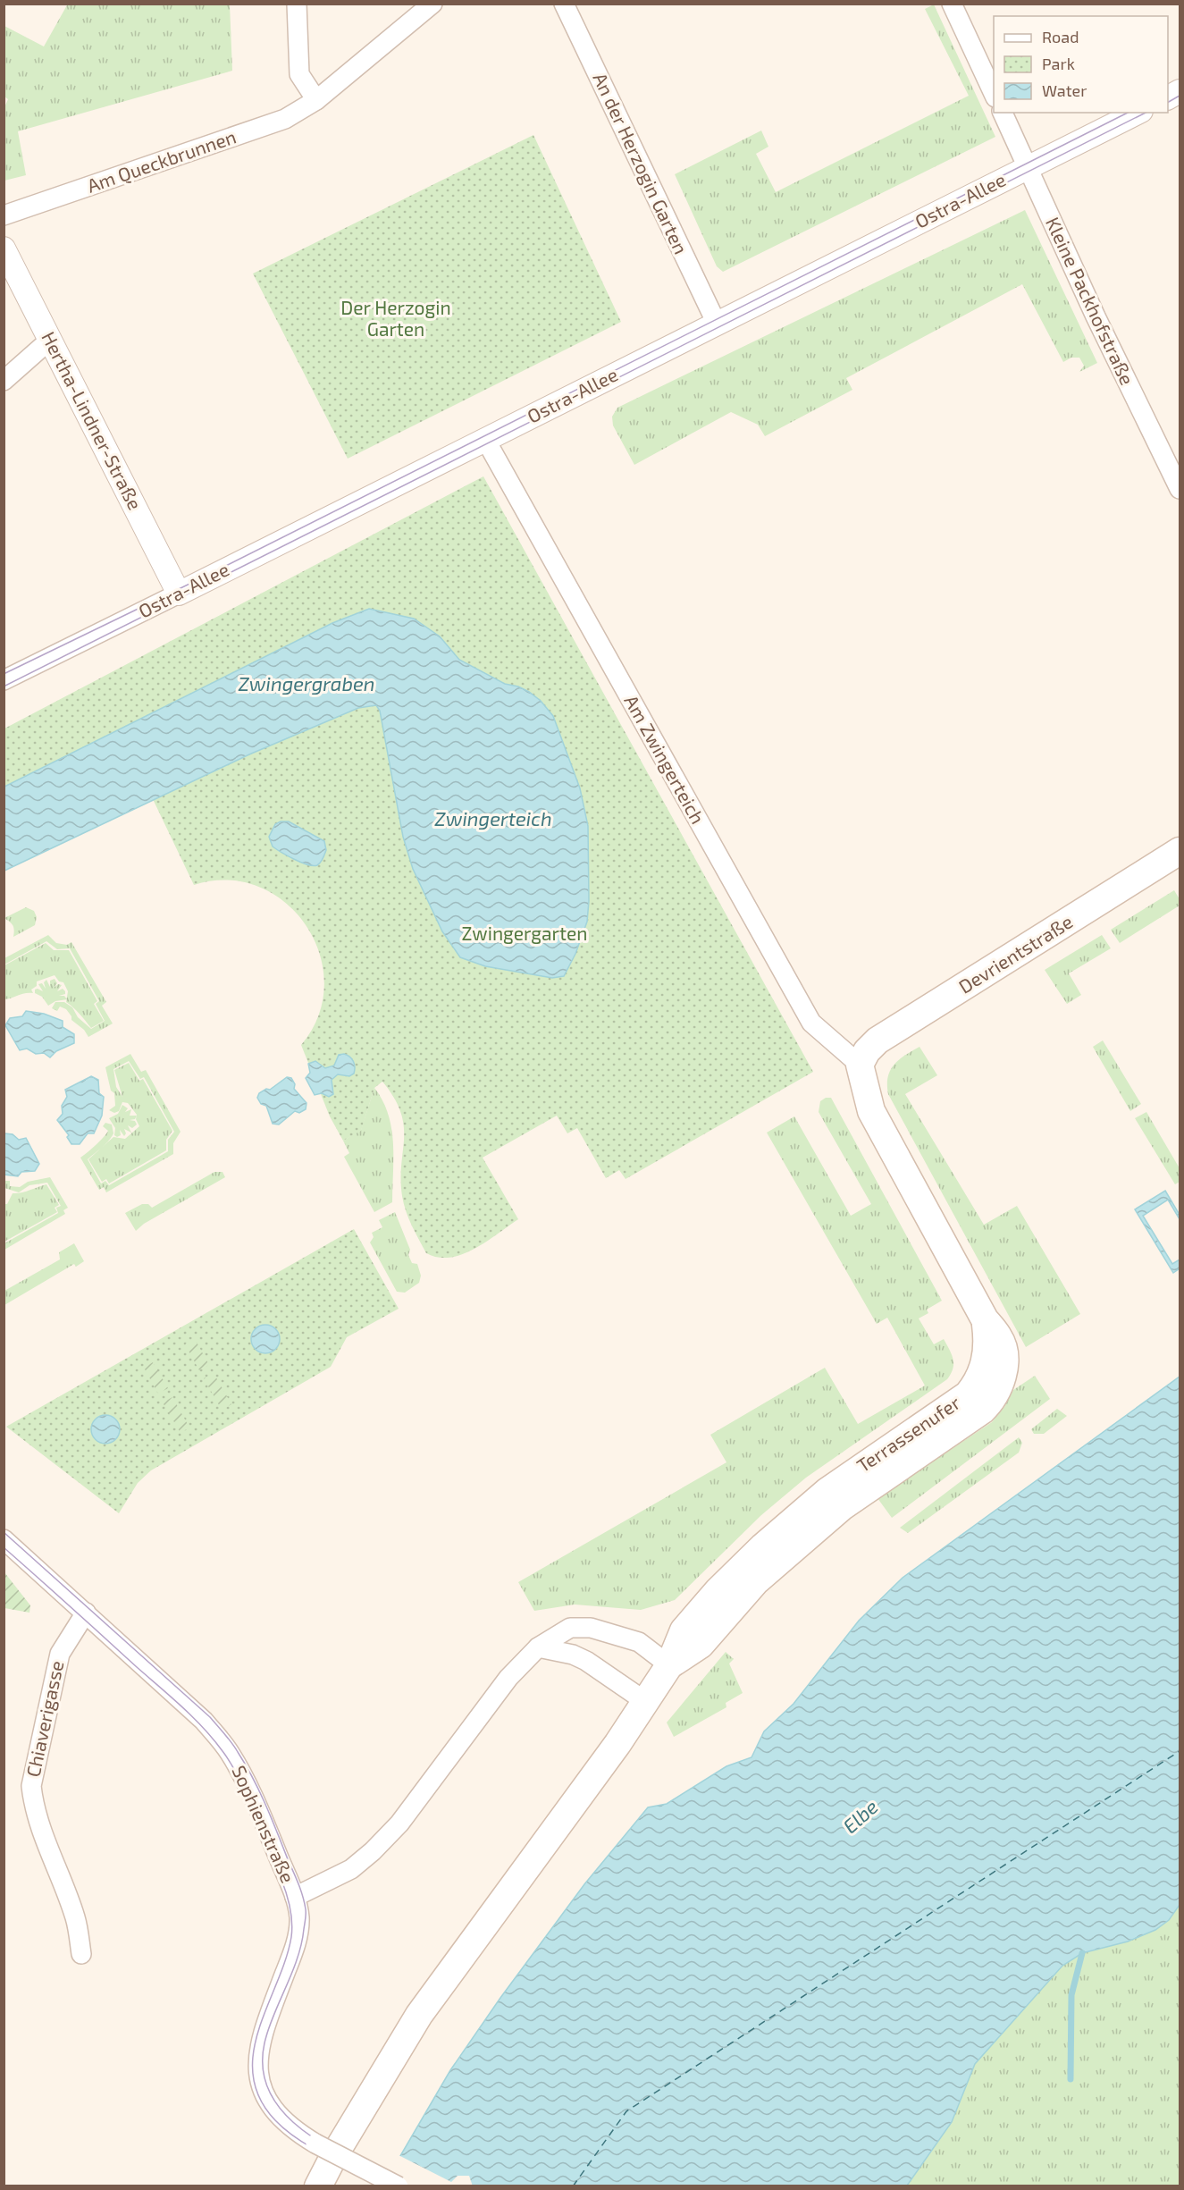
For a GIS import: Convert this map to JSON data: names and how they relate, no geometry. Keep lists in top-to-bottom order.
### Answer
{
  "streets": {
    "main road": ["Devrientstraße", "Terrassenufer"],
    "street": [
      "Am Queckbrunnen",
      "An der Herzogin Garten",
      "Ostra-Allee",
      "Kleine Packhofstraße",
      "Hertha-Lindner-Straße",
      "Am Zwingerteich",
      "Chiaverigasse",
      "Sophienstraße"
    ]
  },
  "crossings": [
    ["An der Herzogin Garten", "Ostra-Allee"],
    ["Ostra-Allee", "Kleine Packhofstraße"],
    ["Ostra-Allee", "Hertha-Lindner-Straße"],
    ["Ostra-Allee", "Am Zwingerteich"],
    ["Am Zwingerteich", "Devrientstraße"],
    ["Am Zwingerteich", "Terrassenufer"],
    ["Devrientstraße", "Terrassenufer"],
    ["Chiaverigasse", "Sophienstraße"]
  ],
  "water": ["Zwingergraben", "Zwingerteich", "Elbe"],
  "parks": ["Der Herzogin Garten", "Zwingergarten"],
  "legend": ["Road", "Park", "Water"]
}
